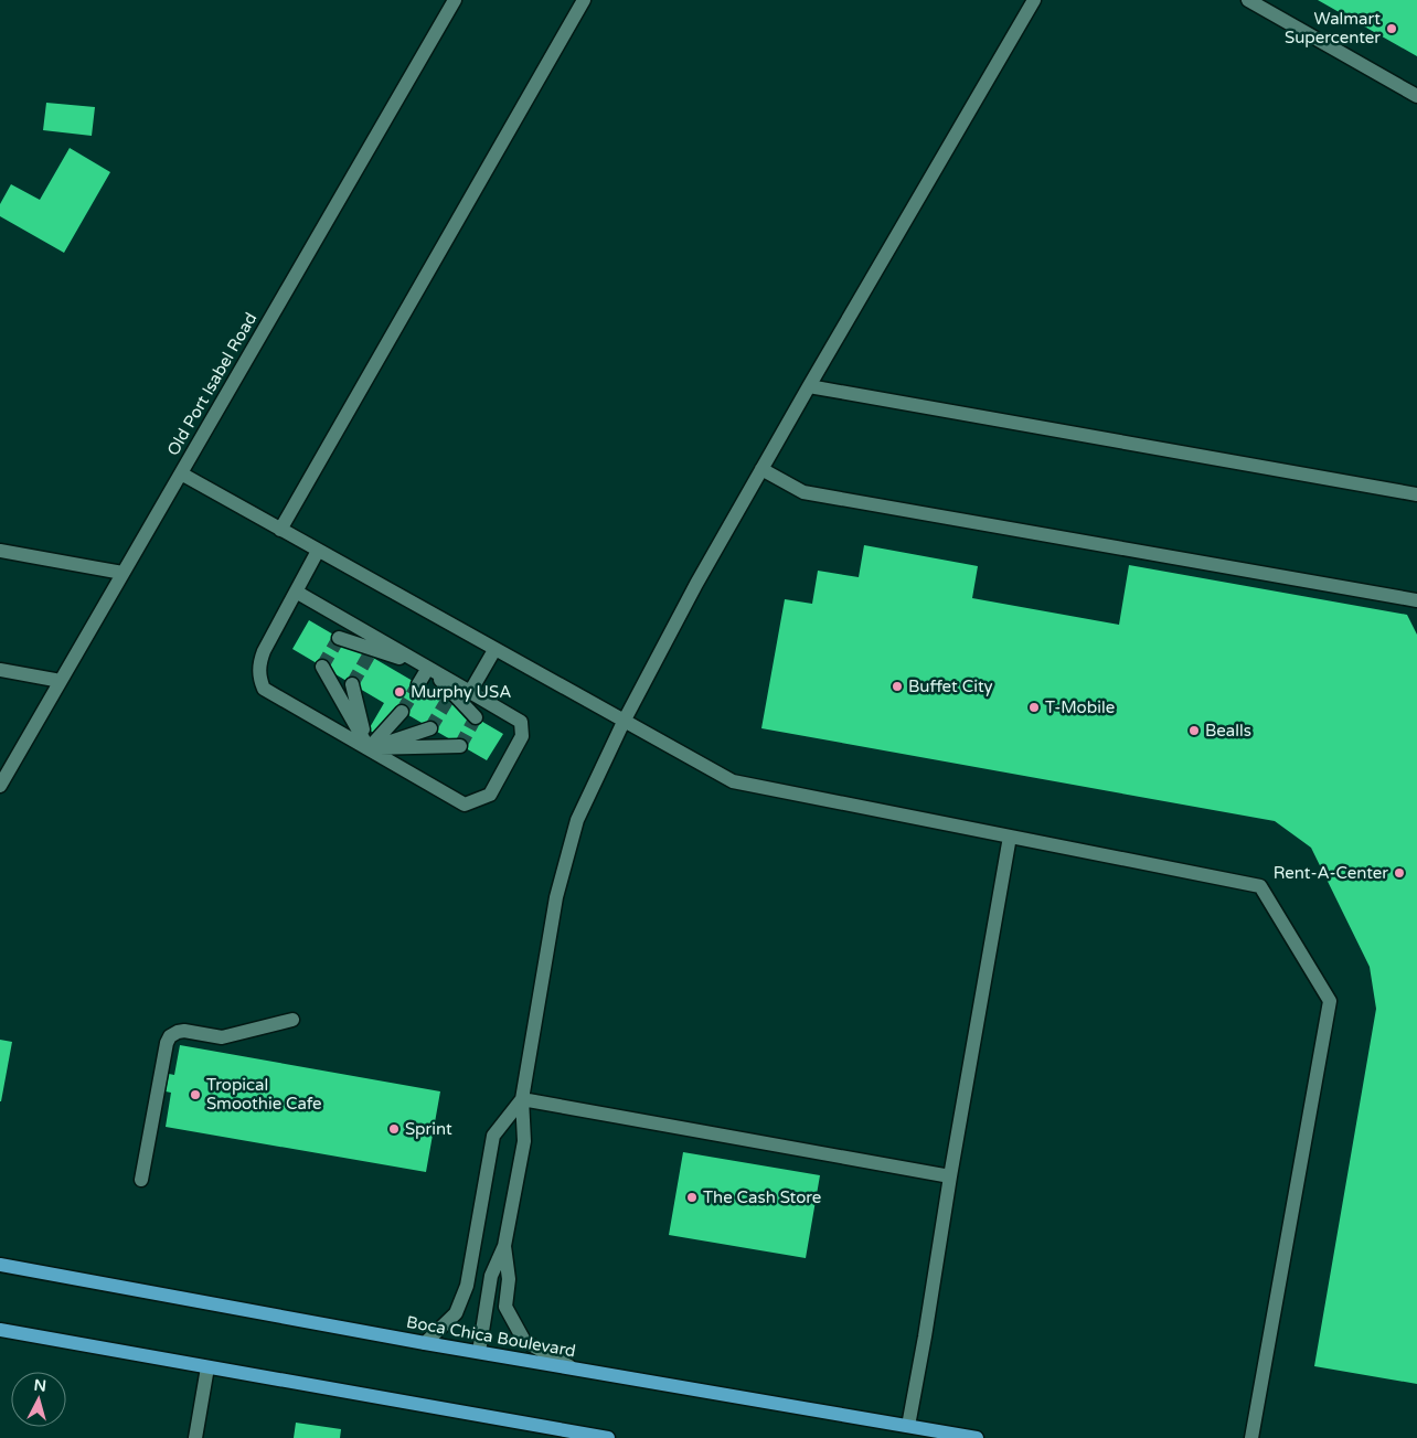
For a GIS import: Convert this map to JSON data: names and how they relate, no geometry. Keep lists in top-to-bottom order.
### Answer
{
  "streets": {
    "main road": ["Boca Chica Boulevard"],
    "street": ["Old Port Isabel Road"]
  },
  "places": [
    "Walmart Supercenter",
    "Buffet City",
    "Murphy USA",
    "T-Mobile",
    "Bealls",
    "Rent-A-Center",
    "Tropical Smoothie Cafe",
    "Sprint",
    "The Cash Store"
  ],
  "north": "top"
}
